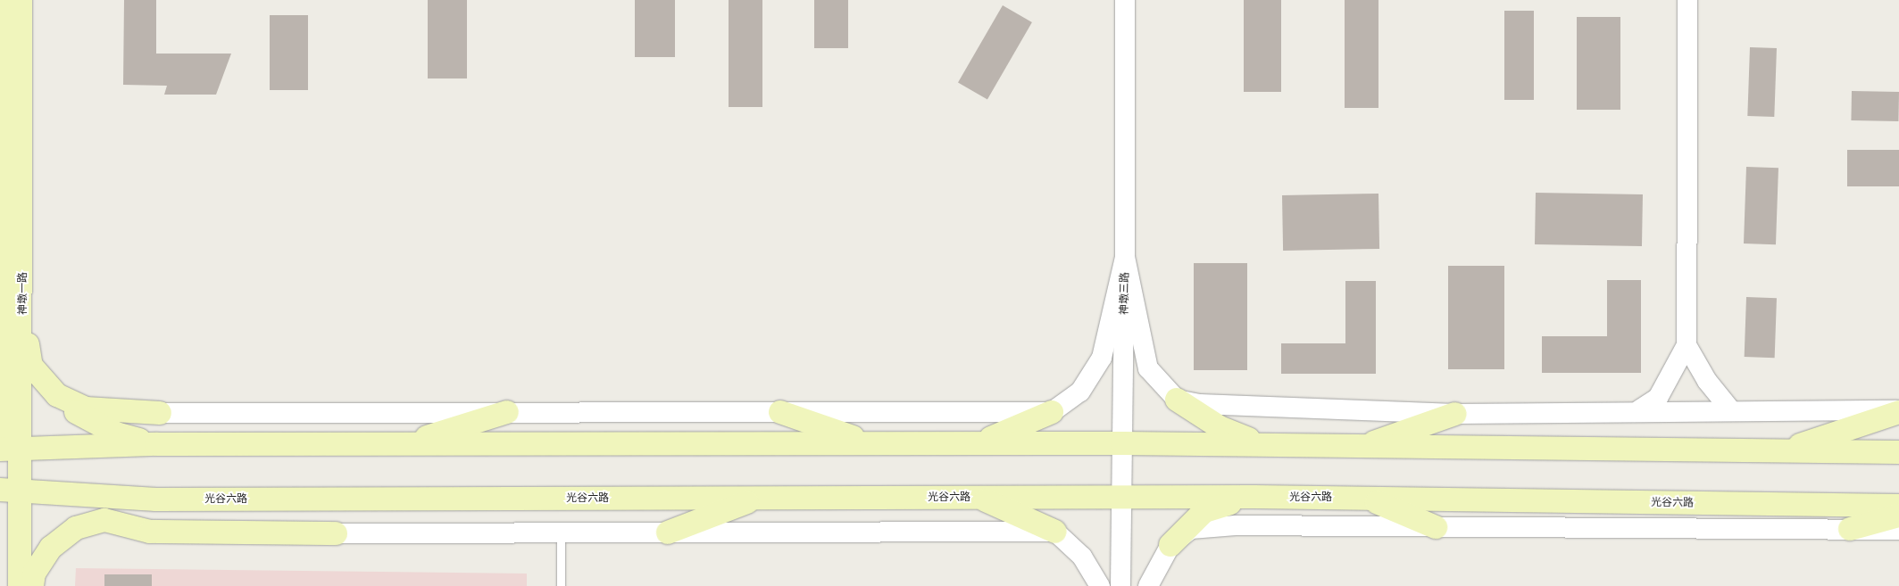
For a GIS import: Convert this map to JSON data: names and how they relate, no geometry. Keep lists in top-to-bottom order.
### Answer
{
  "streets": {
    "main road": ["神墩一路", "光谷六路"],
    "street": ["神墩三路"]
  },
  "crossings": [
    ["神墩一路", "光谷六路"],
    ["神墩三路", "光谷六路"]
  ]
}
